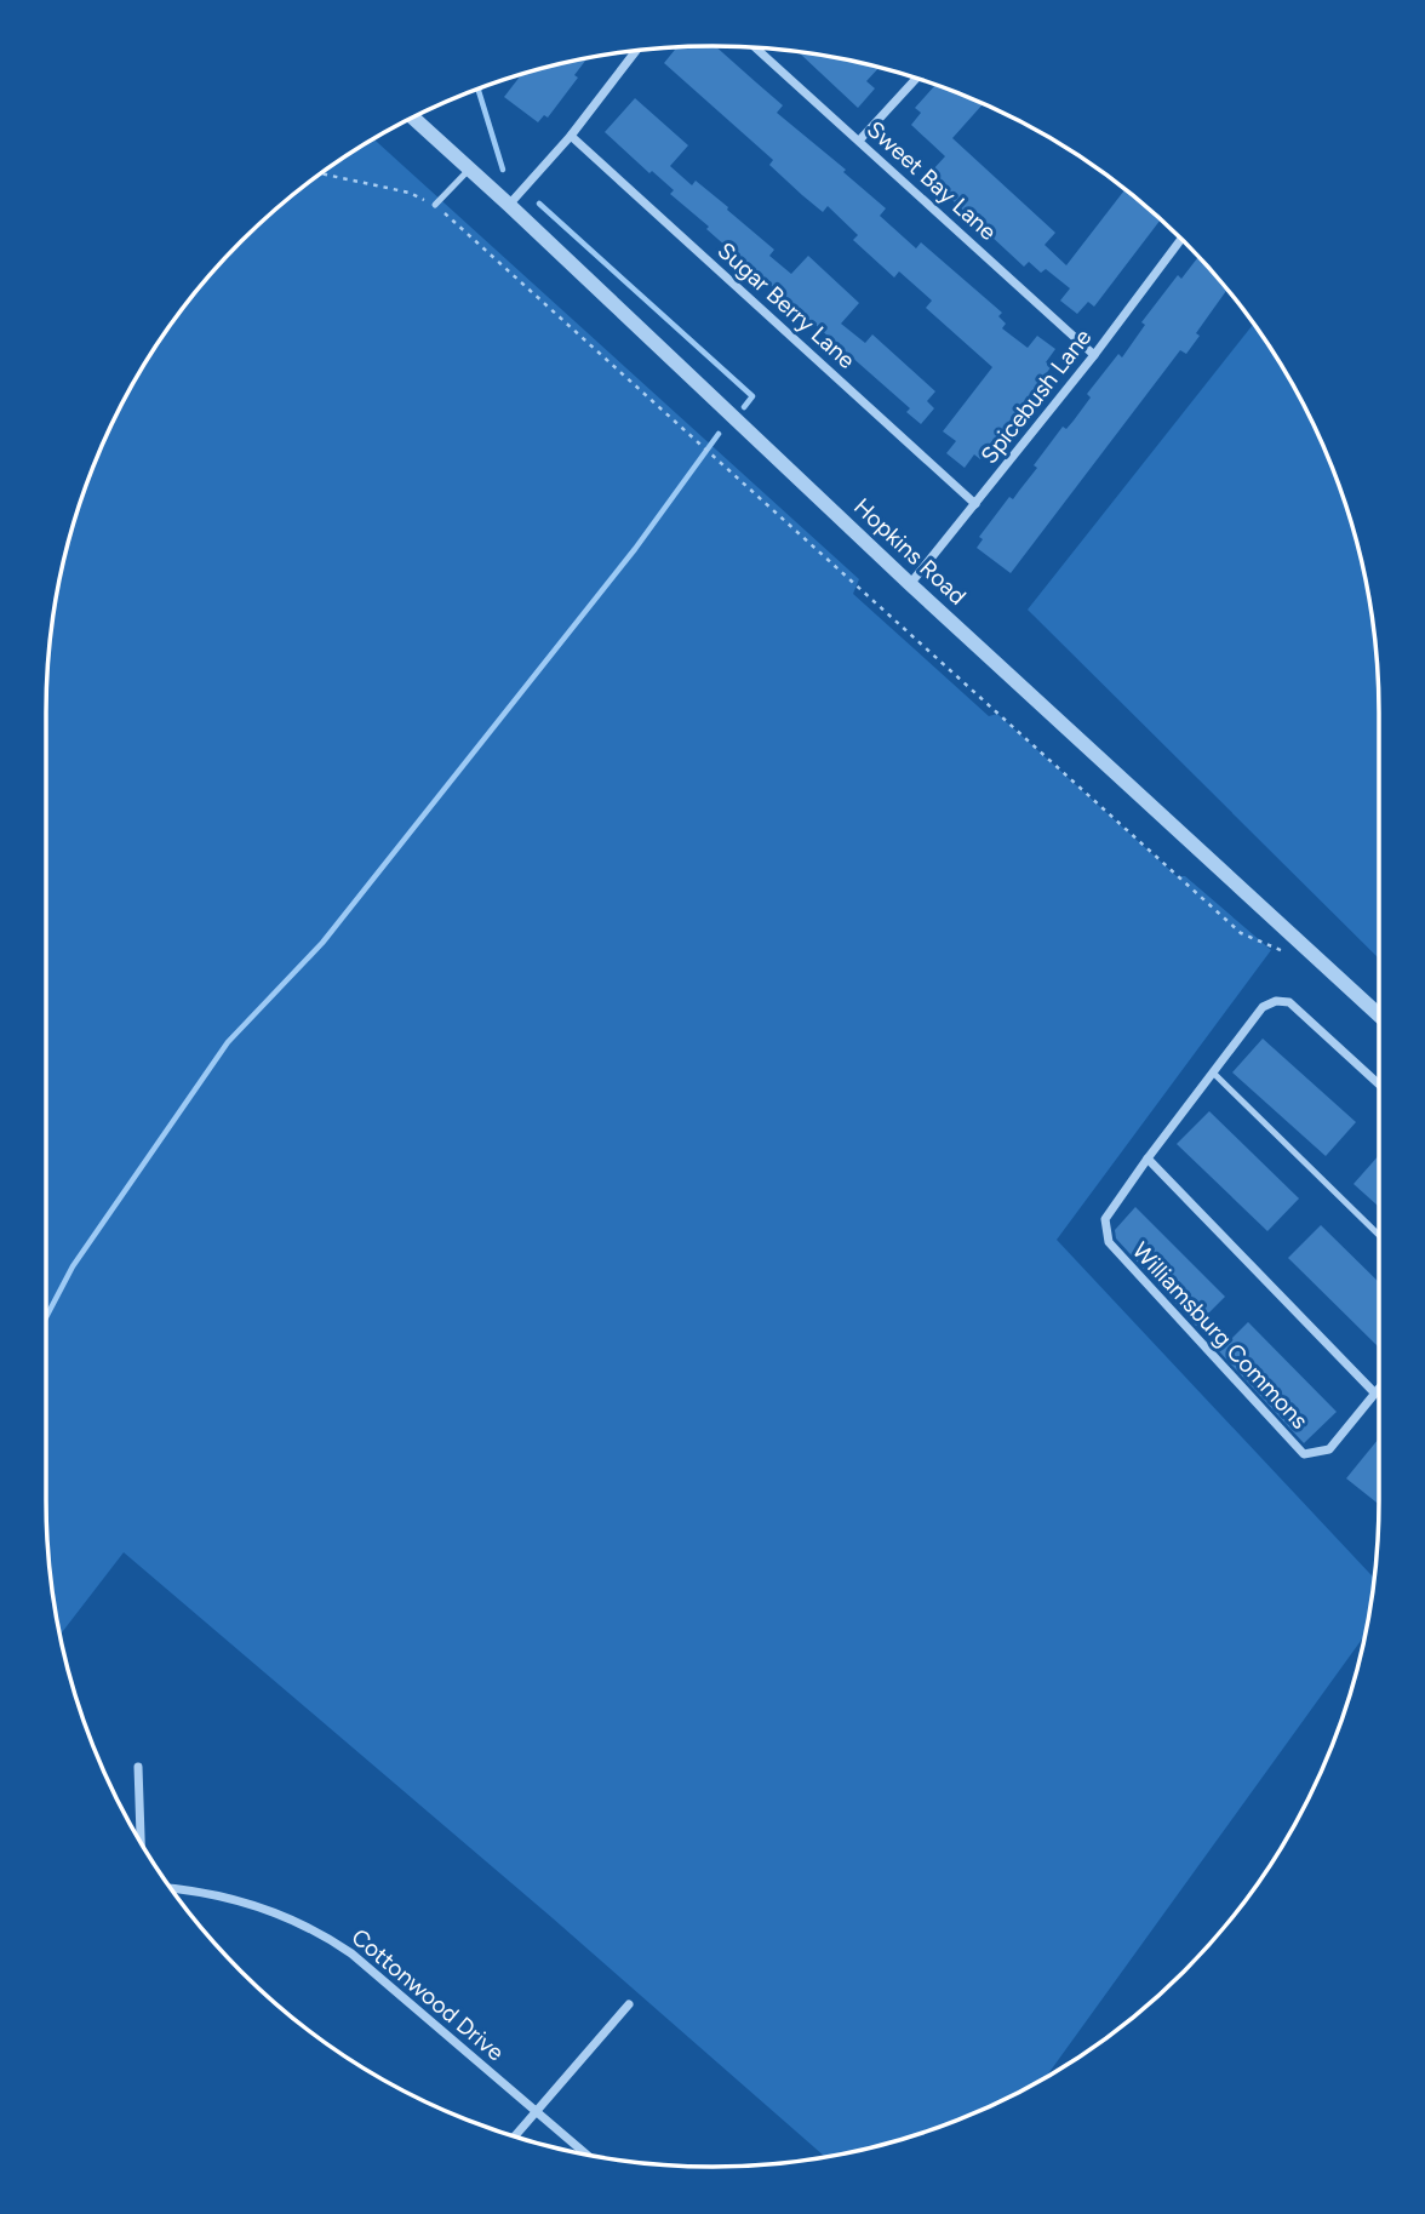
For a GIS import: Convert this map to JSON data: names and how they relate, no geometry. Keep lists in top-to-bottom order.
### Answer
{
  "streets": {
    "street": [
      "Sweet Bay Lane",
      "Sugar Berry Lane",
      "Spicebush Lane",
      "Hopkins Road",
      "Williamsburg Commons",
      "Cottonwood Drive"
    ]
  },
  "crossings": [
    ["Sweet Bay Lane", "Spicebush Lane"],
    ["Sugar Berry Lane", "Spicebush Lane"],
    ["Spicebush Lane", "Hopkins Road"]
  ]
}
